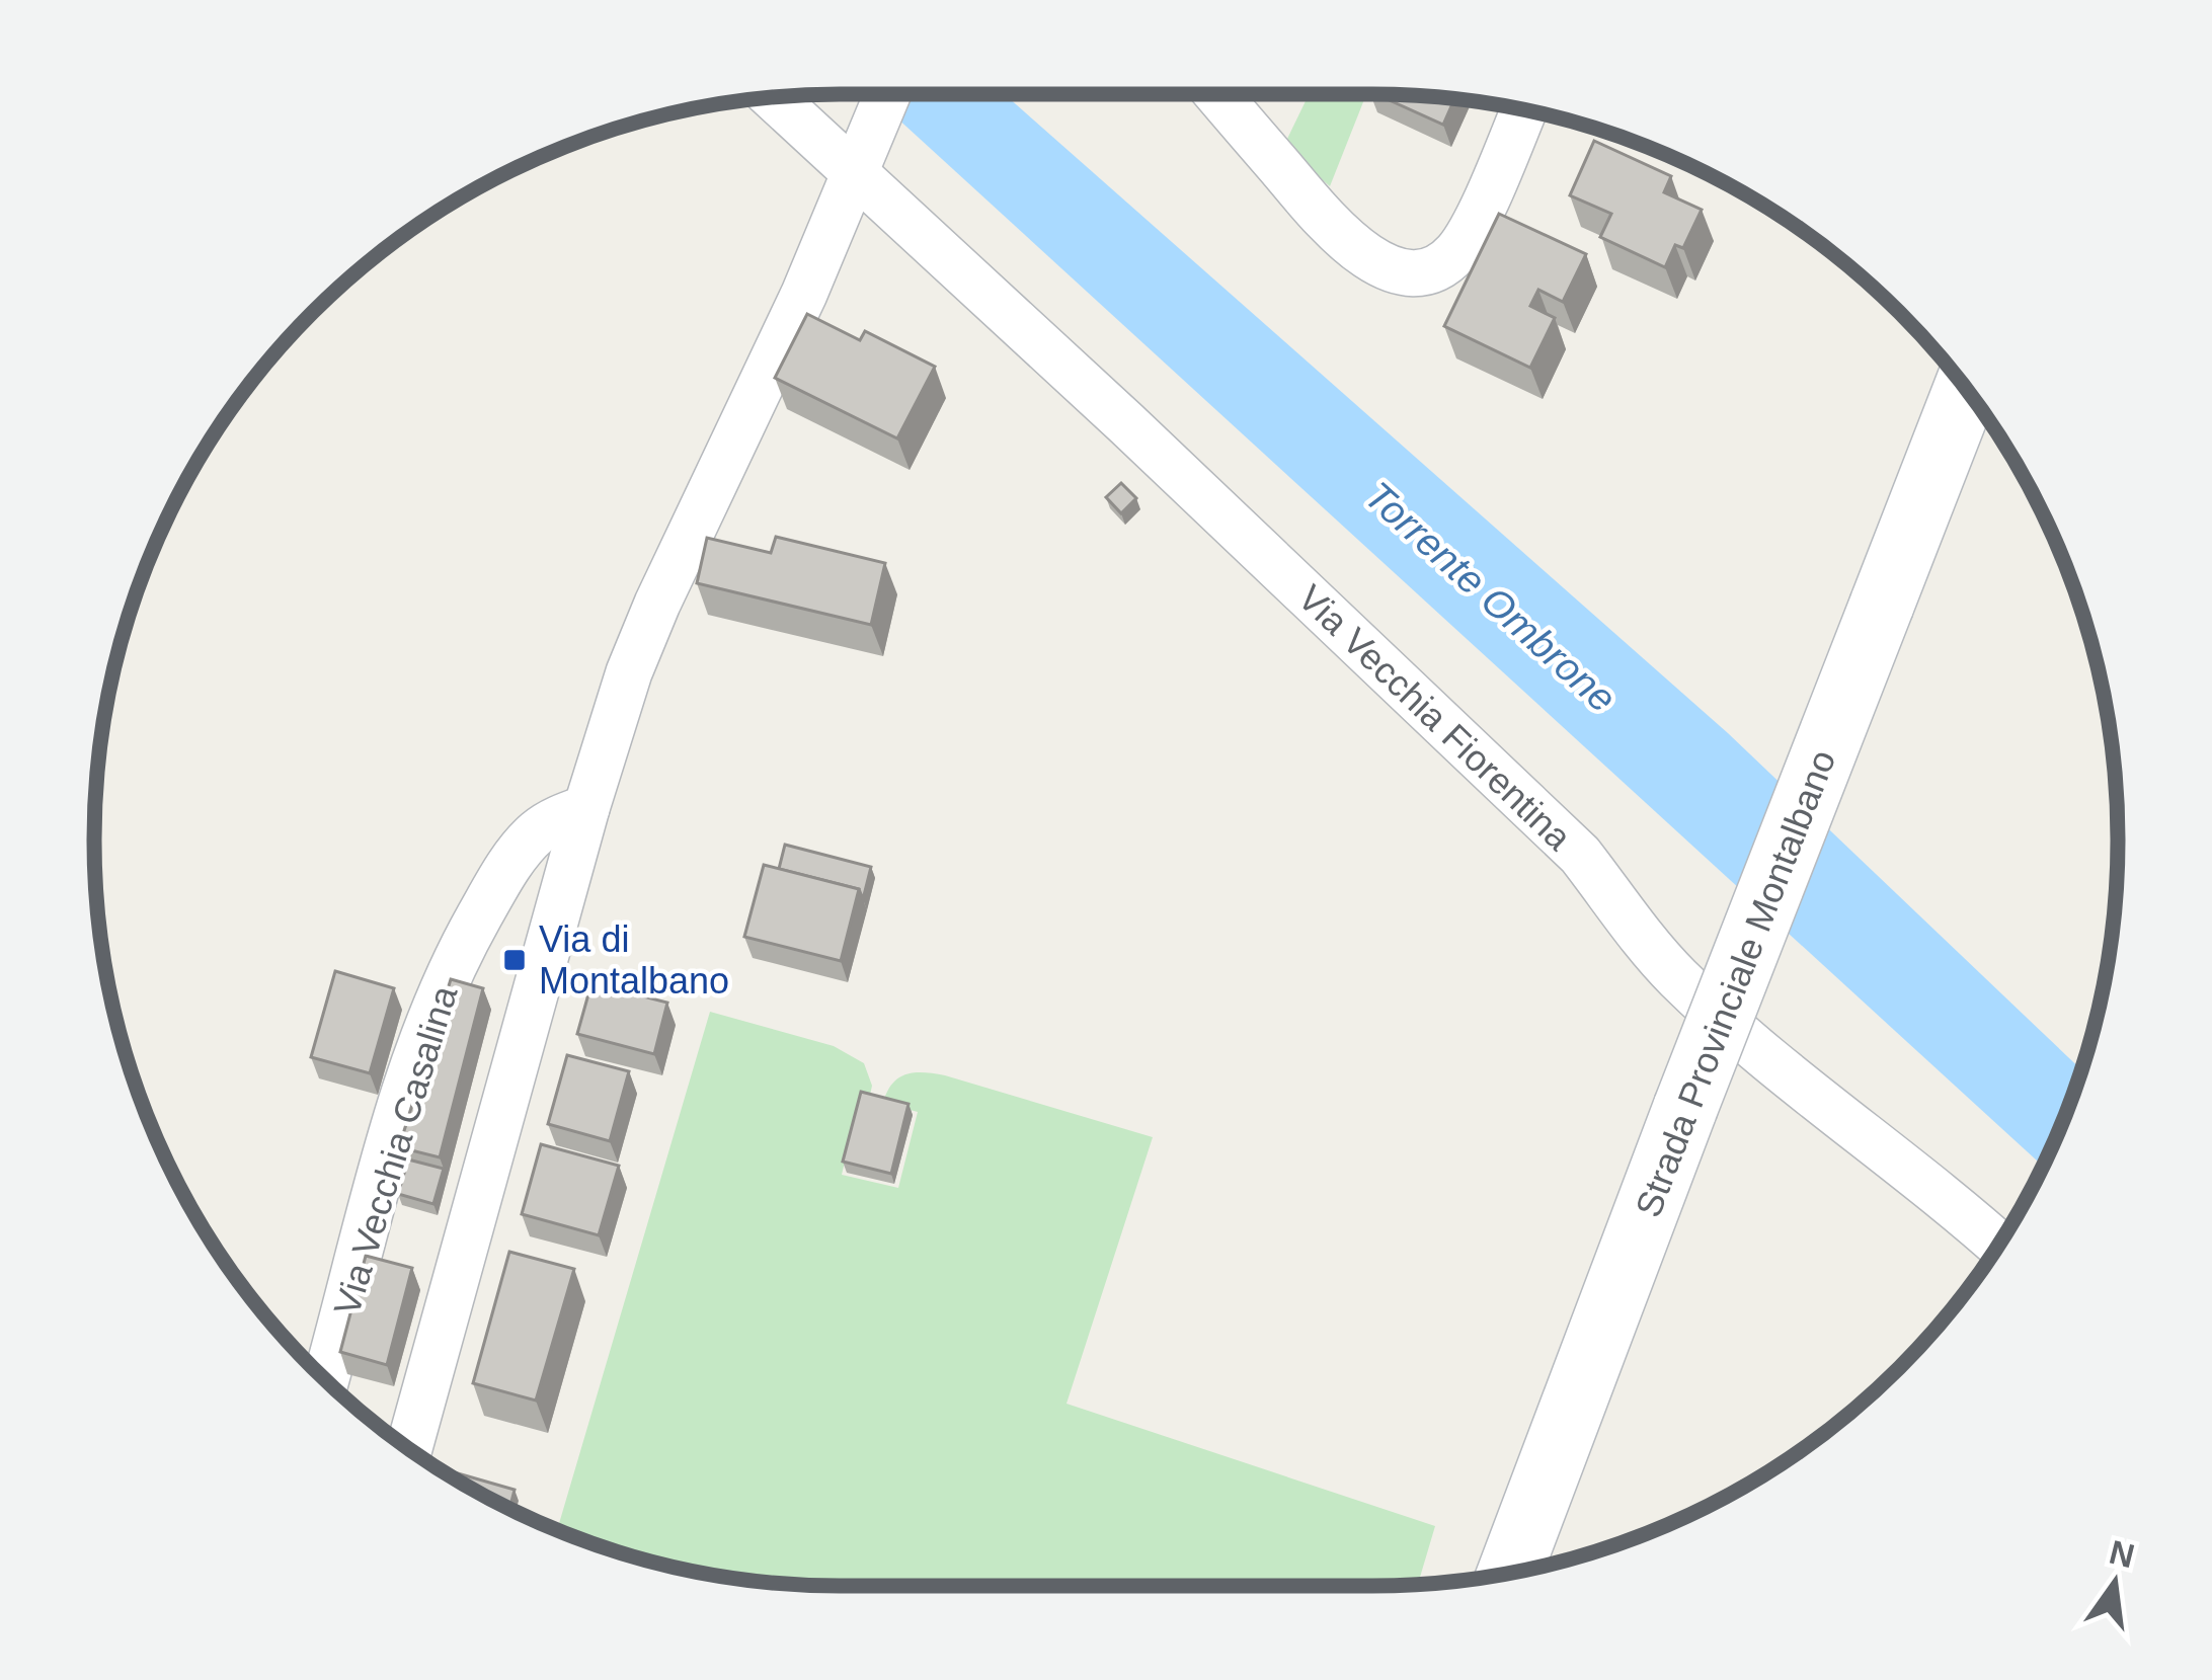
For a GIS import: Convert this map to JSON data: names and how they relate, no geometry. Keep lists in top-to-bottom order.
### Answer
{
  "streets": {
    "main road": ["Strada Provinciale Montalbano"],
    "street": ["Via Vecchia Fiorentina", "Via Vecchia Casalina"]
  },
  "water": ["Torrente Ombrone"],
  "places": {
    "transit": ["Via di Montalbano"]
  },
  "north": "top"
}
